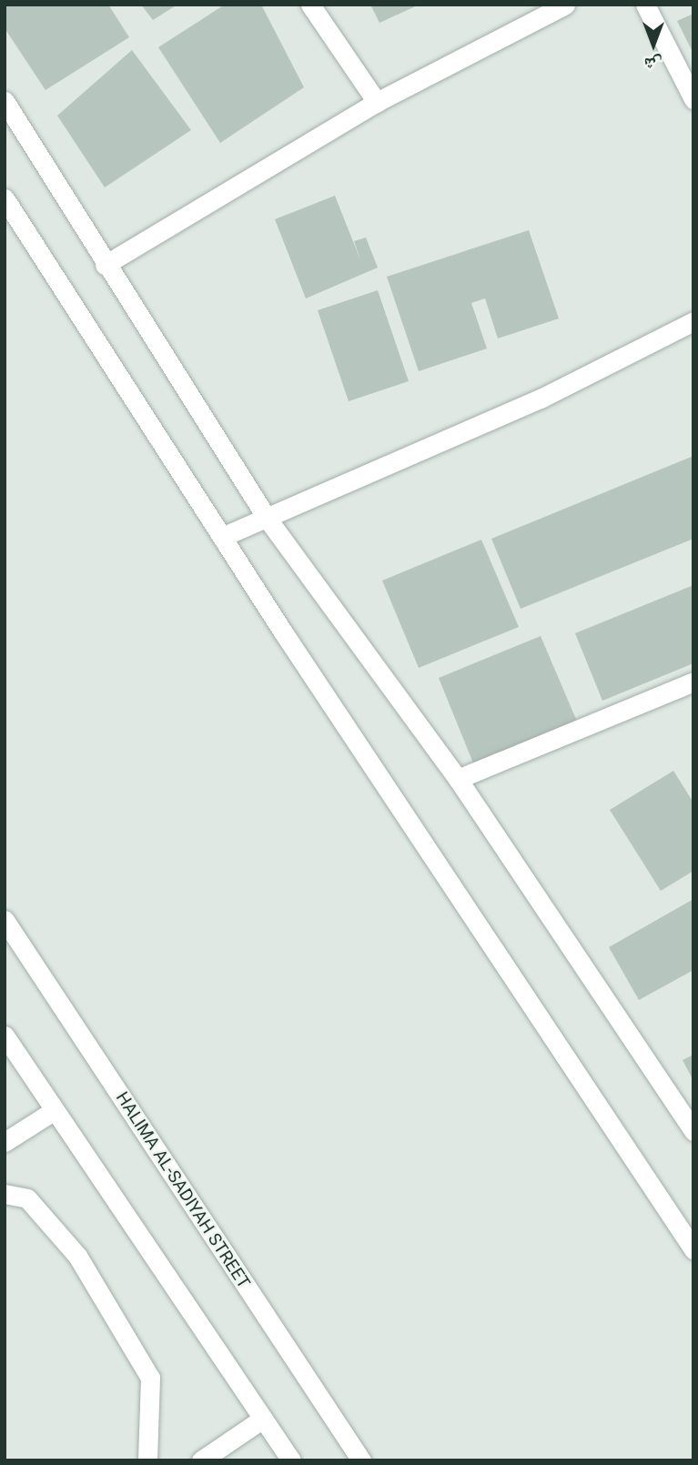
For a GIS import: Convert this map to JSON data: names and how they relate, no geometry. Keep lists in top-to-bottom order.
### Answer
{
  "streets": {
    "street": ["HALIMA AL-SADIYAH STREET"]
  },
  "north": "bottom"
}
